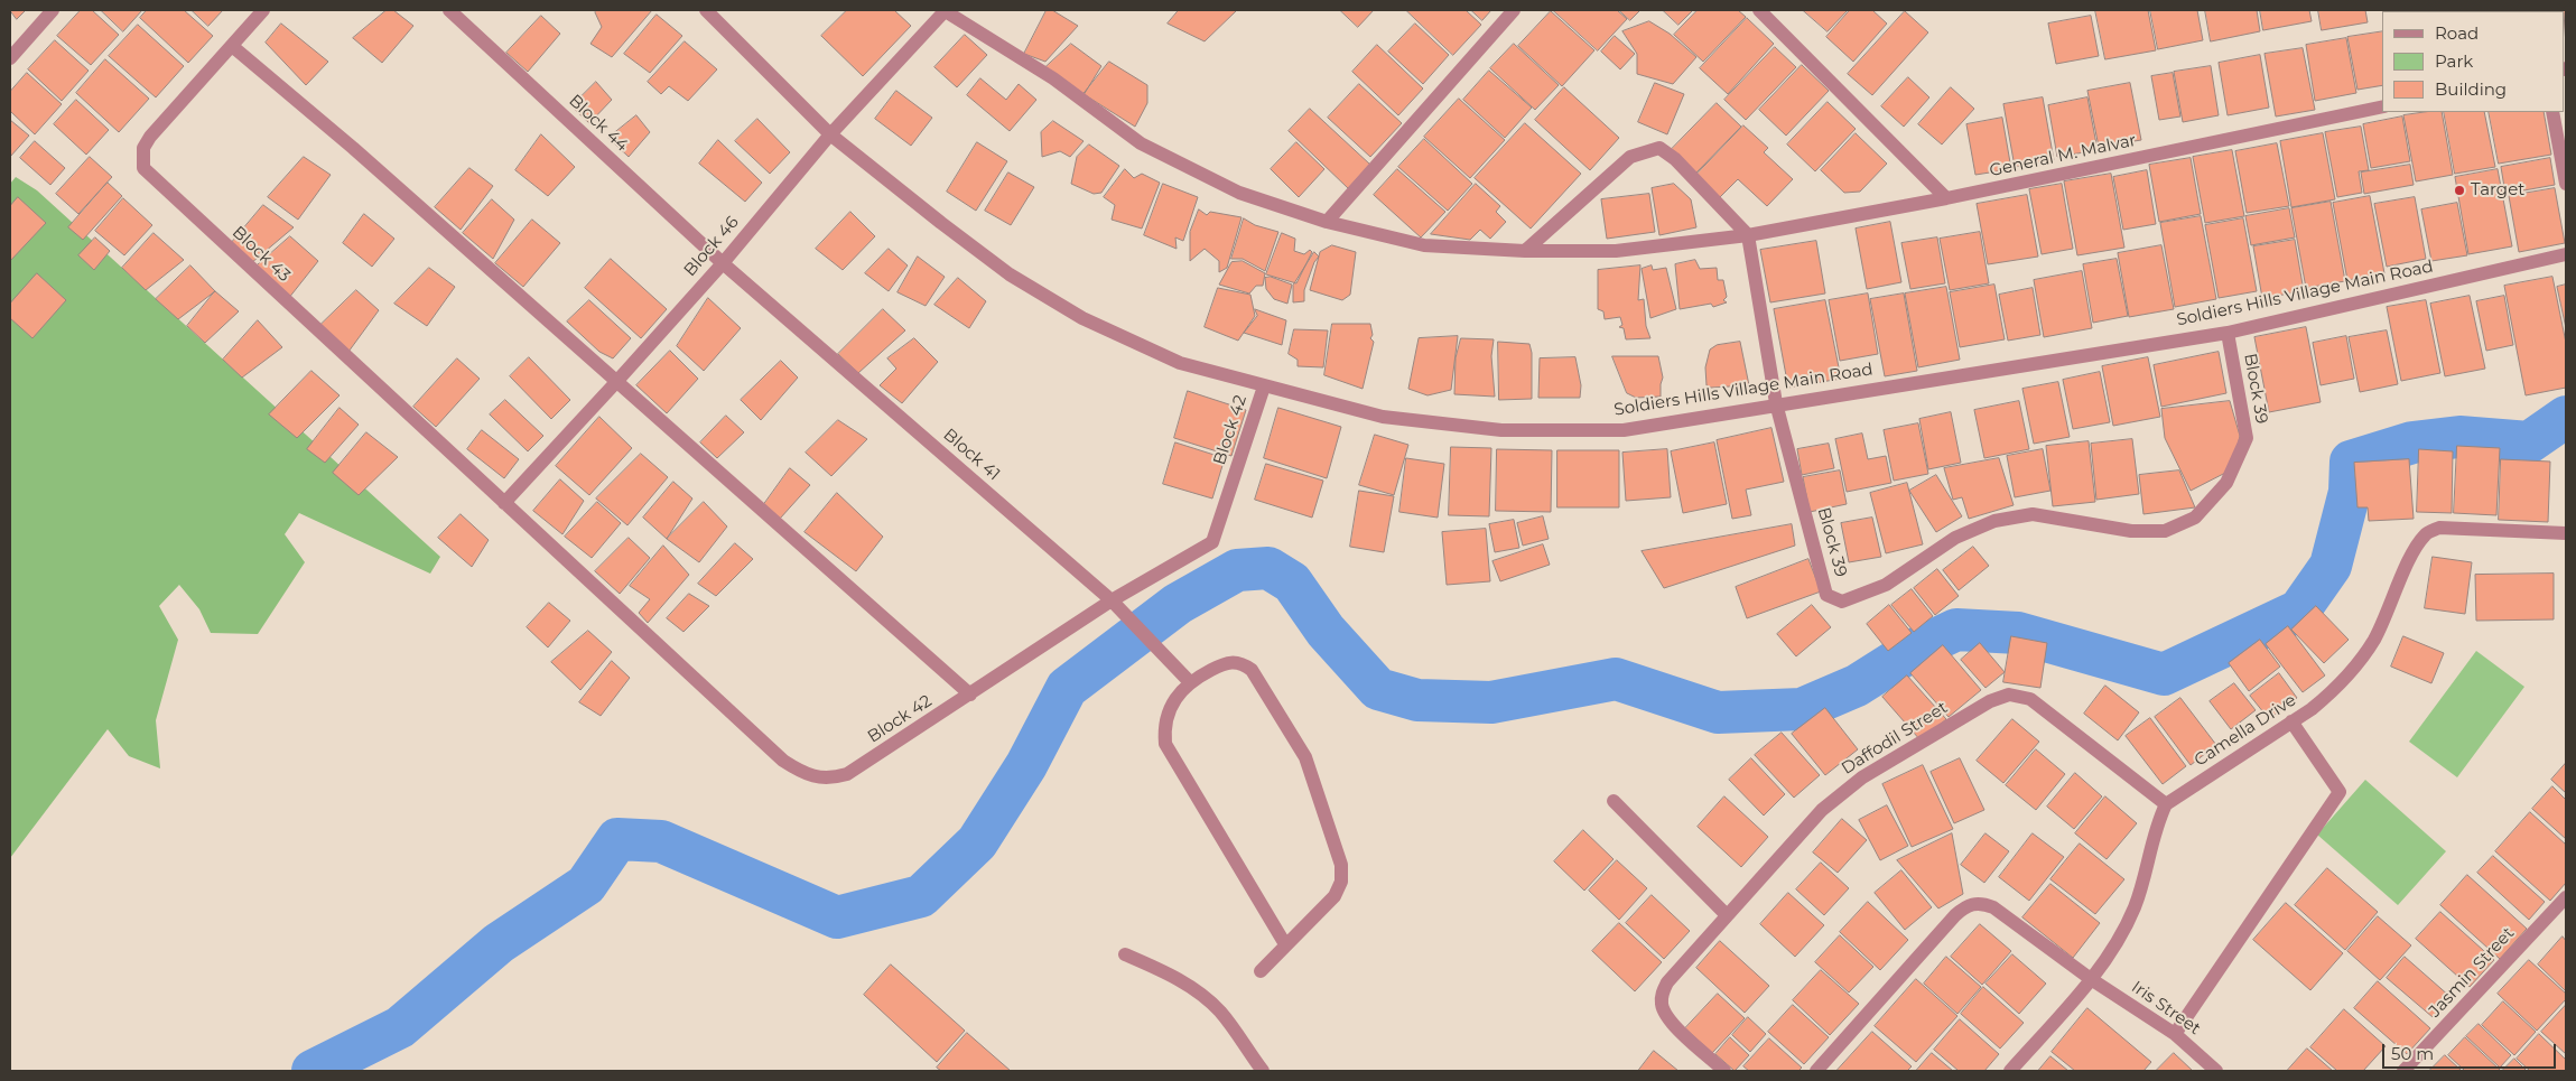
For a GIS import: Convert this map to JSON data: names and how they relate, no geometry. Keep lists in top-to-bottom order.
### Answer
{
  "streets": {
    "street": [
      "Block 44",
      "General M. Malvar",
      "Block 46",
      "Block 43",
      "Soldiers Hills Village Main Road",
      "Block 39",
      "Block 42",
      "Block 41",
      "Camella Drive",
      "Daffodil Street",
      "Jasmin Street",
      "Iris Street"
    ]
  },
  "crossings": [
    ["Block 44", "Block 46"],
    ["Block 44", "Block 41"],
    ["General M. Malvar", "Block 46"],
    ["General M. Malvar", "Block 39"],
    ["Block 46", "Block 43"],
    ["Block 46", "Soldiers Hills Village Main Road"],
    ["Block 46", "Block 42"],
    ["Block 46", "Block 41"],
    ["Block 43", "Block 42"],
    ["Soldiers Hills Village Main Road", "Block 39"],
    ["Soldiers Hills Village Main Road", "Block 42"],
    ["Block 42", "Block 41"],
    ["Camella Drive", "Daffodil Street"]
  ],
  "places": ["Target"],
  "legend": ["Road", "Park", "Building"],
  "scale_bar": "50 m"
}
